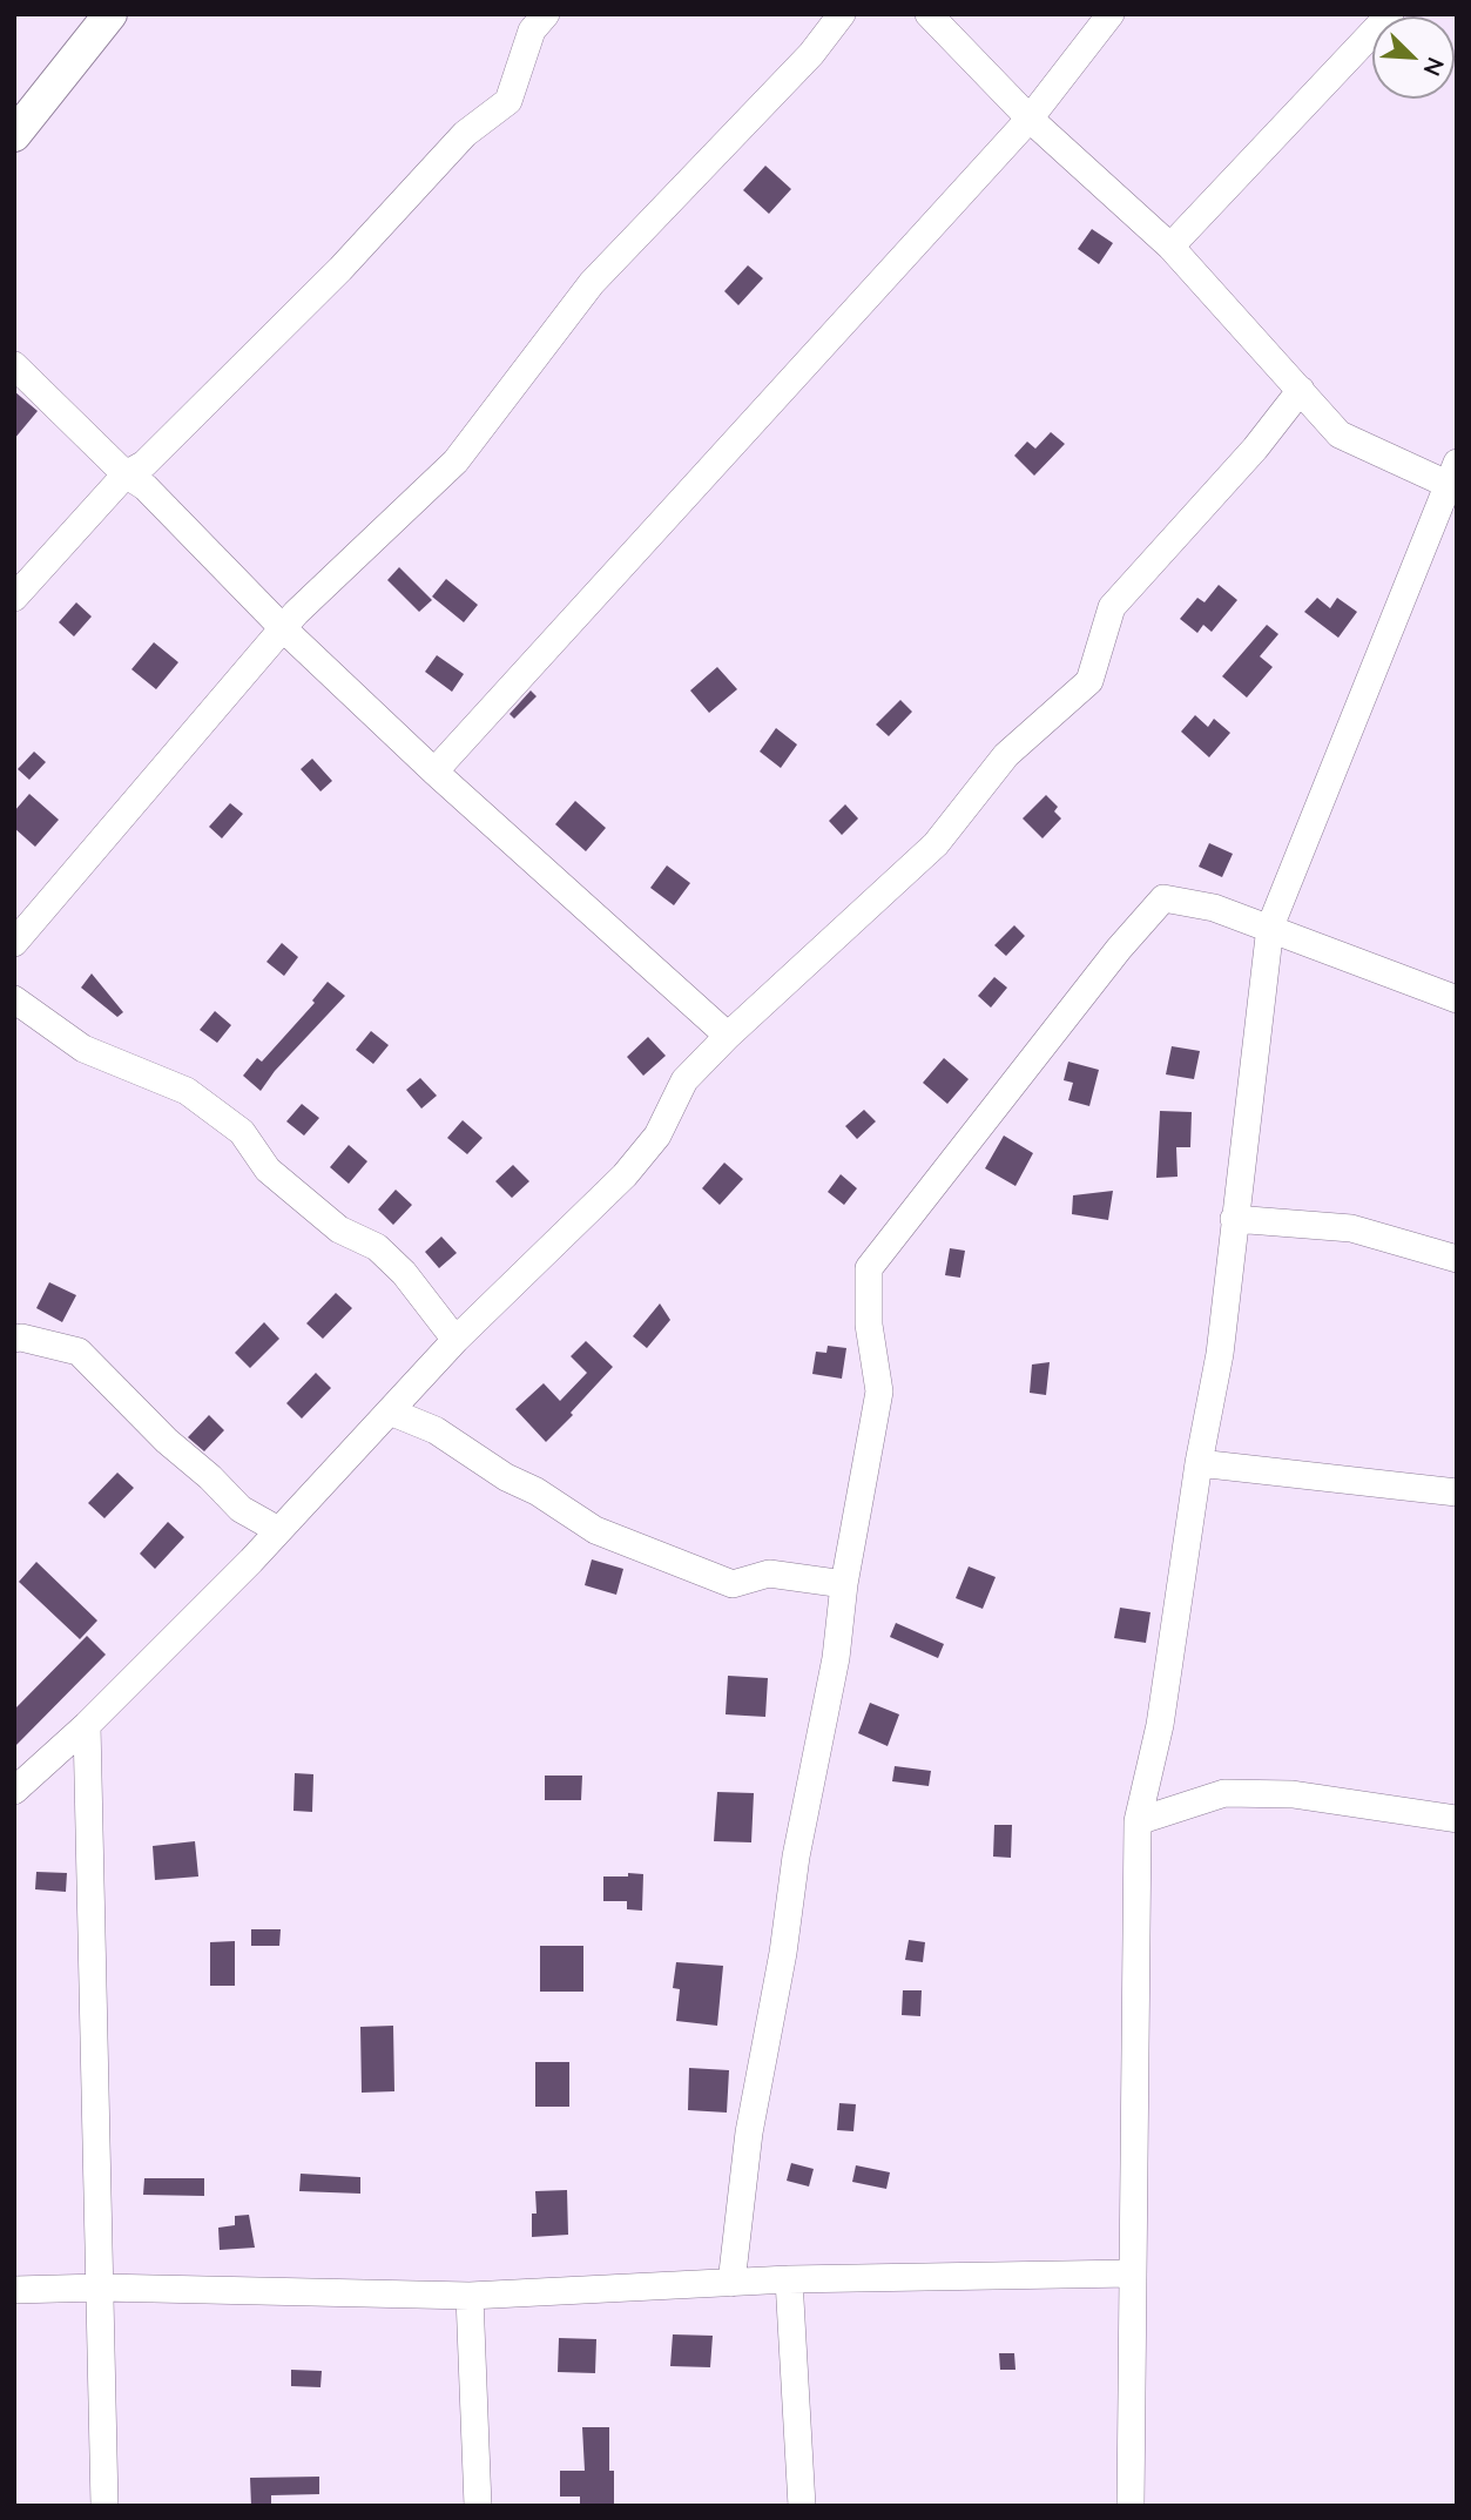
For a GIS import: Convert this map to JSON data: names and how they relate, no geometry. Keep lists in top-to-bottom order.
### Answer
{
  "north": "bottom right"
}
